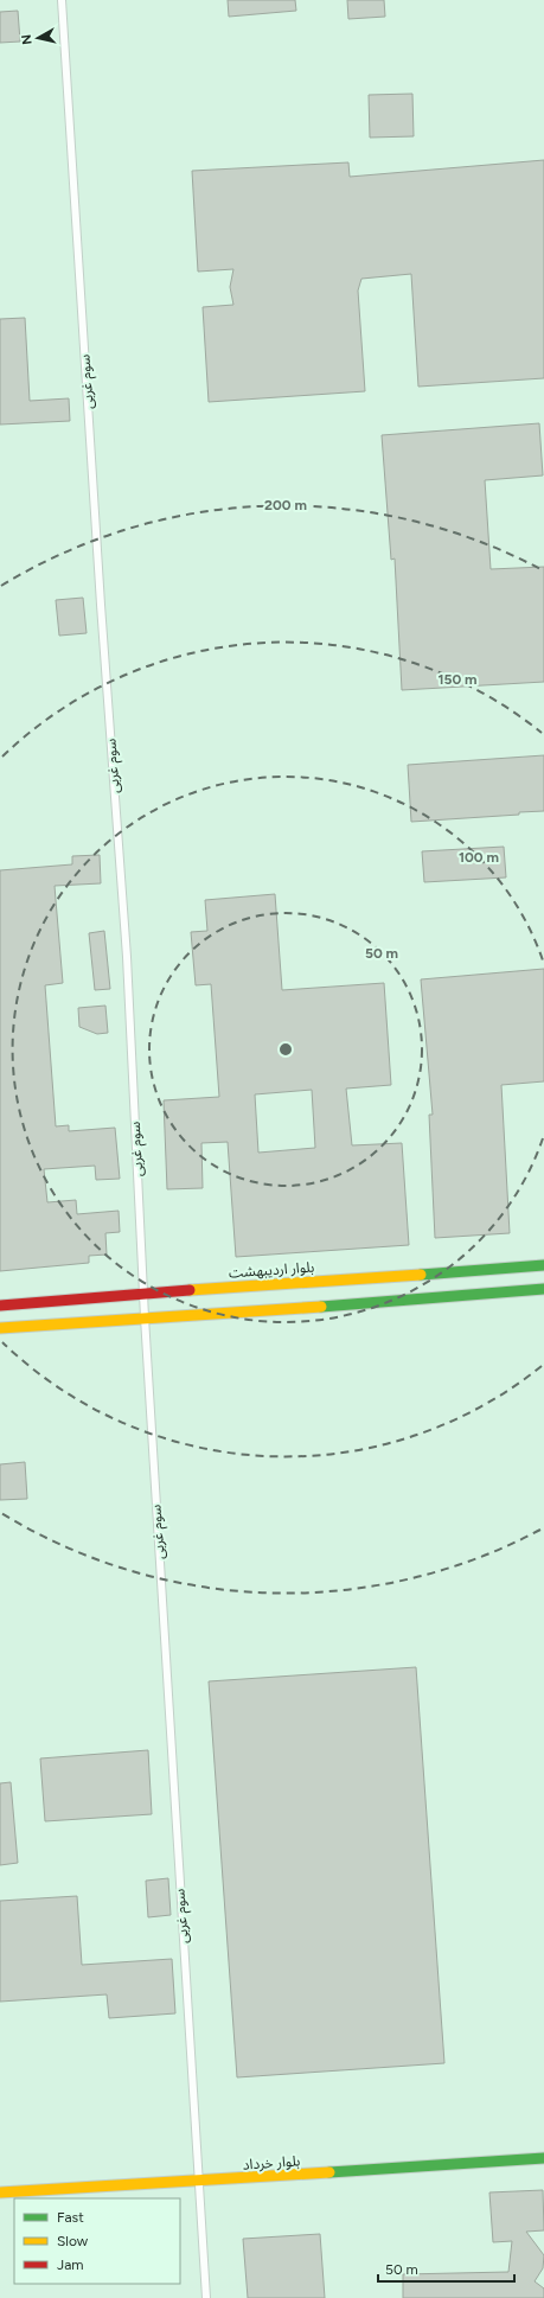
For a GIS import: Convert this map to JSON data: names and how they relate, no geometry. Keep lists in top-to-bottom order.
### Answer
{
  "streets": {
    "street": ["بلوار اردیبهشت", "بلوار خرداد"],
    "lane": ["سوم غربی"]
  },
  "crossings": [
    ["سوم غربی", "بلوار اردیبهشت"],
    ["سوم غربی", "بلوار خرداد"]
  ],
  "legend": ["Fast", "Slow", "Jam"],
  "scale_bar": "50 m",
  "north": "left",
  "rings": [
    "200 m",
    "150 m",
    "100 m",
    "50 m"
  ]
}
